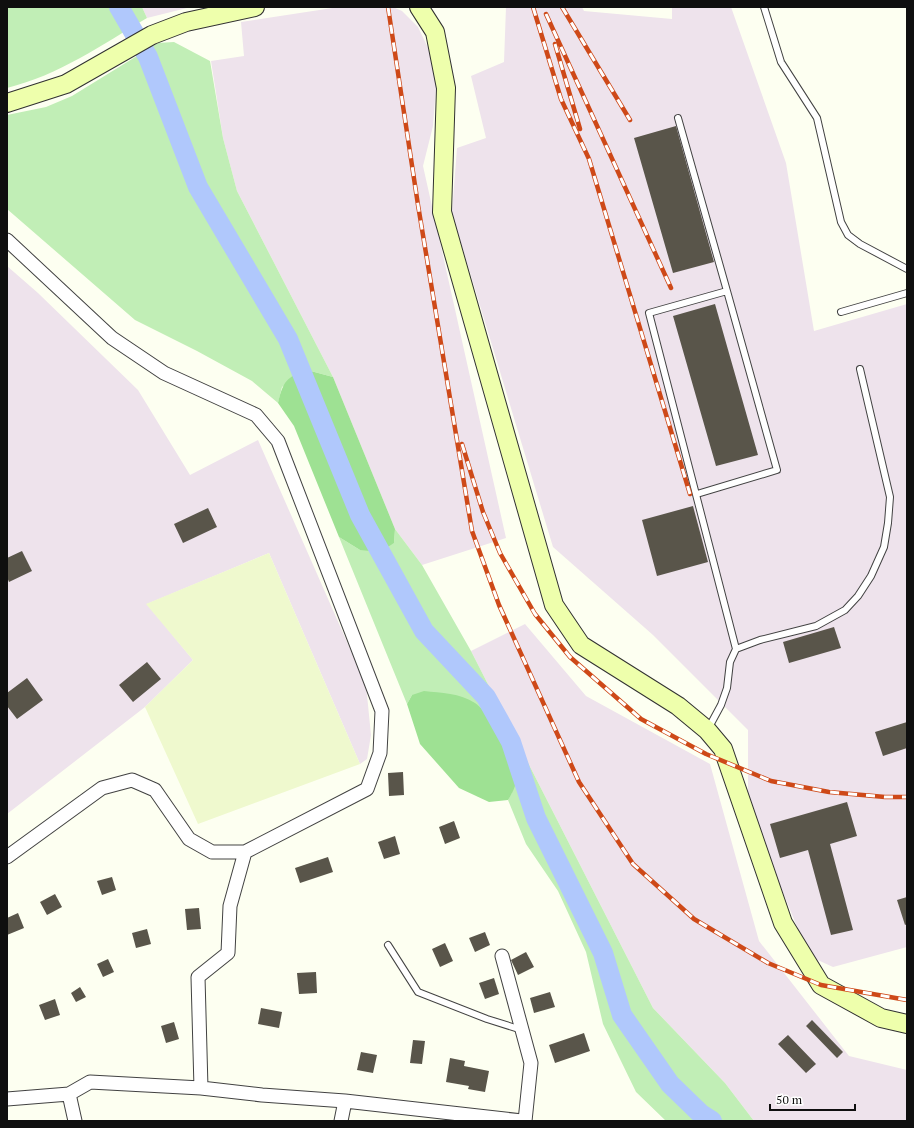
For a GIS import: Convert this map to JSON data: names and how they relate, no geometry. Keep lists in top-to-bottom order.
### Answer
{
  "scale_bar": "50 m"
}
